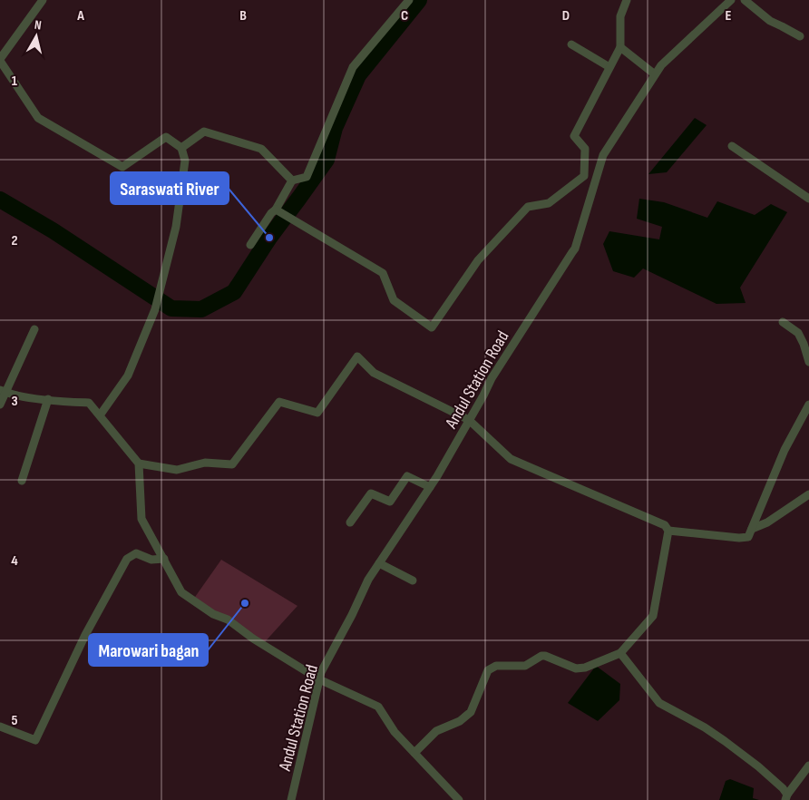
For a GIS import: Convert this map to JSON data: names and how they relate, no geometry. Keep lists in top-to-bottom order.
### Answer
{
  "streets": {
    "street": ["Andul Station Road"]
  },
  "places": ["Saraswati River", "Marowari bagan"],
  "north": "top",
  "grid": {
    "columns": [
      "A",
      "B",
      "C",
      "D",
      "E"
    ],
    "rows": [
      "1",
      "2",
      "3",
      "4",
      "5"
    ]
  }
}
